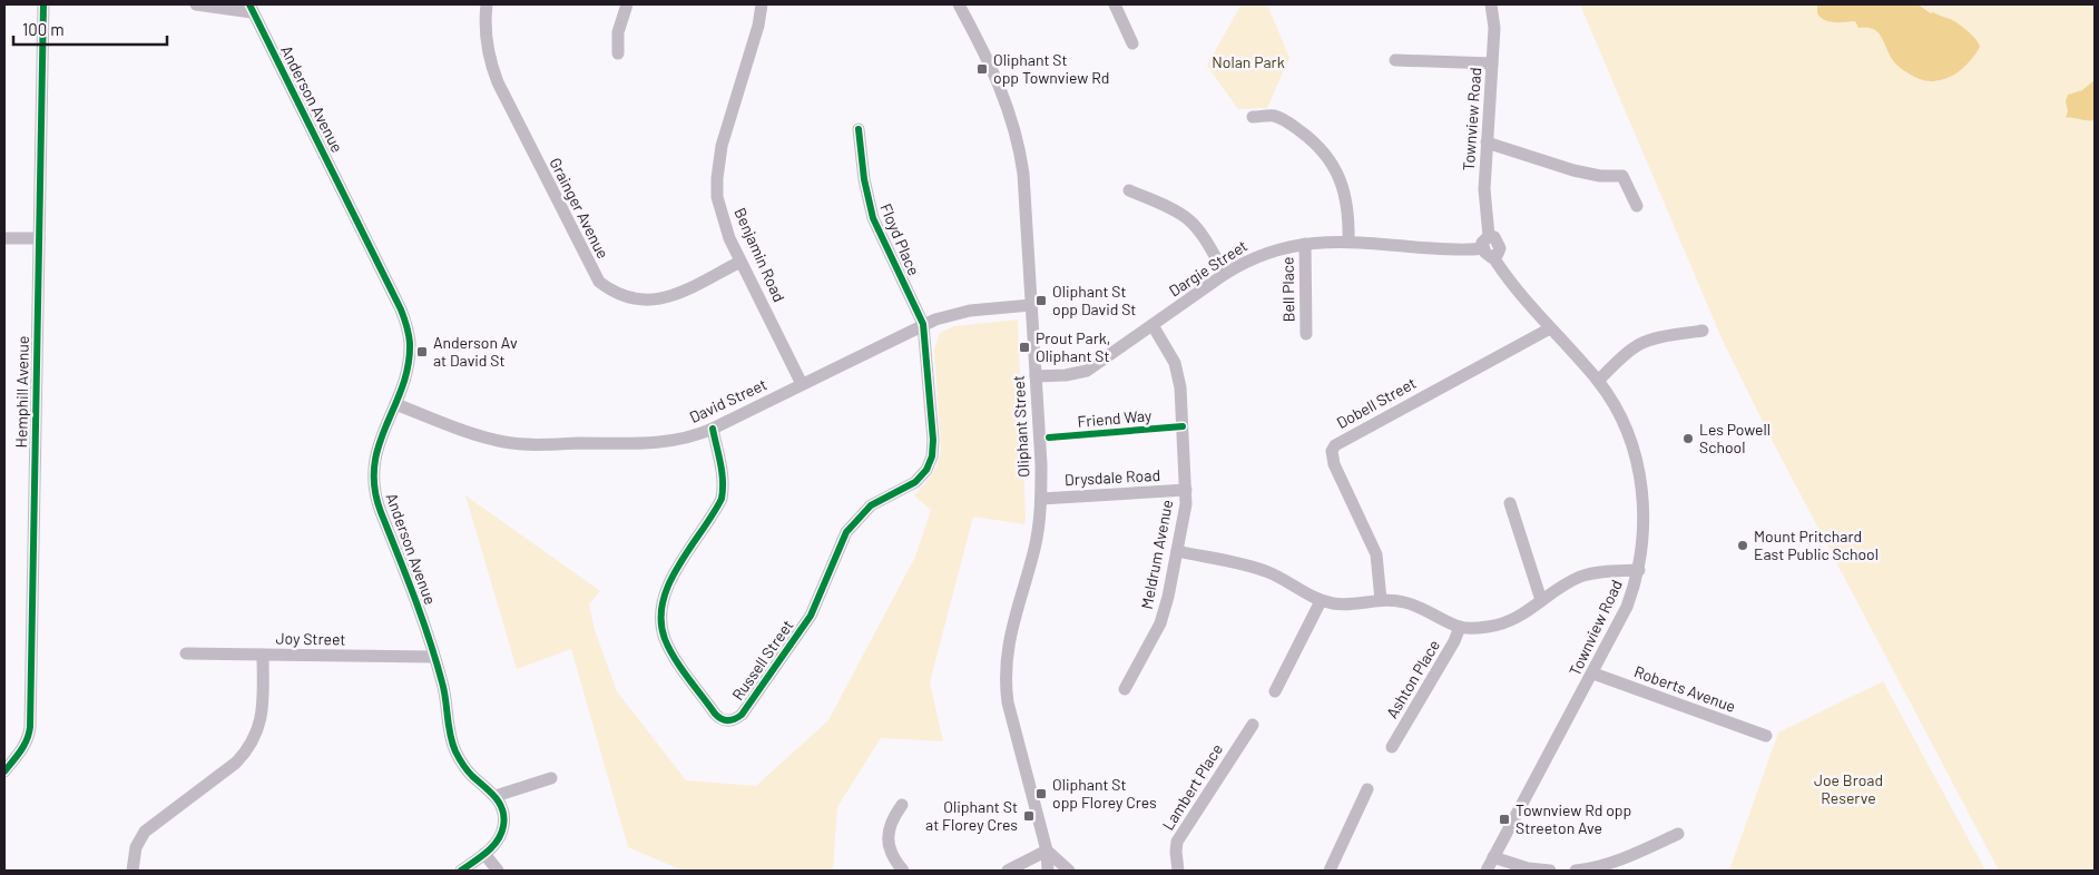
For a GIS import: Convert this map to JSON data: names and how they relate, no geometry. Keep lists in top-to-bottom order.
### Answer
{
  "streets": {
    "street": [
      "Anderson Avenue",
      "Townview Road",
      "Grainger Avenue",
      "Floyd Place",
      "Benjamin Road",
      "Dargie Street",
      "Bell Place",
      "Hemphill Avenue",
      "David Street",
      "Dobell Street",
      "Oliphant Street",
      "Drysdale Road",
      "Meldrum Avenue",
      "Joy Street",
      "Russell Street",
      "Ashton Place",
      "Roberts Avenue",
      "Lambert Place"
    ],
    "cycle path": ["Friend Way"]
  },
  "crossings": [
    ["Anderson Avenue", "David Street"],
    ["Anderson Avenue", "Joy Street"],
    ["Townview Road", "Dargie Street"],
    ["Townview Road", "Dobell Street"],
    ["Townview Road", "Roberts Avenue"],
    ["Grainger Avenue", "Benjamin Road"],
    ["Floyd Place", "David Street"],
    ["Floyd Place", "Russell Street"],
    ["Benjamin Road", "David Street"],
    ["Dargie Street", "Bell Place"],
    ["Dargie Street", "Oliphant Street"],
    ["Dargie Street", "Meldrum Avenue"],
    ["David Street", "Oliphant Street"],
    ["David Street", "Russell Street"],
    ["Oliphant Street", "Drysdale Road"],
    ["Drysdale Road", "Meldrum Avenue"]
  ],
  "parks": ["Nolan Park", "Joe Broad Reserve"],
  "places": {
    "transit": [
      "Oliphant St opp Townview Rd",
      "Oliphant St opp David St",
      "Prout Park, Oliphant St",
      "Anderson Av at David St",
      "Oliphant St opp Florey Cres",
      "Oliphant St at Florey Cres",
      "Townview Rd opp Streeton Ave"
    ],
    "other": ["Les Powell School", "Mount Pritchard East Public School"]
  },
  "scale_bar": "100 m"
}
